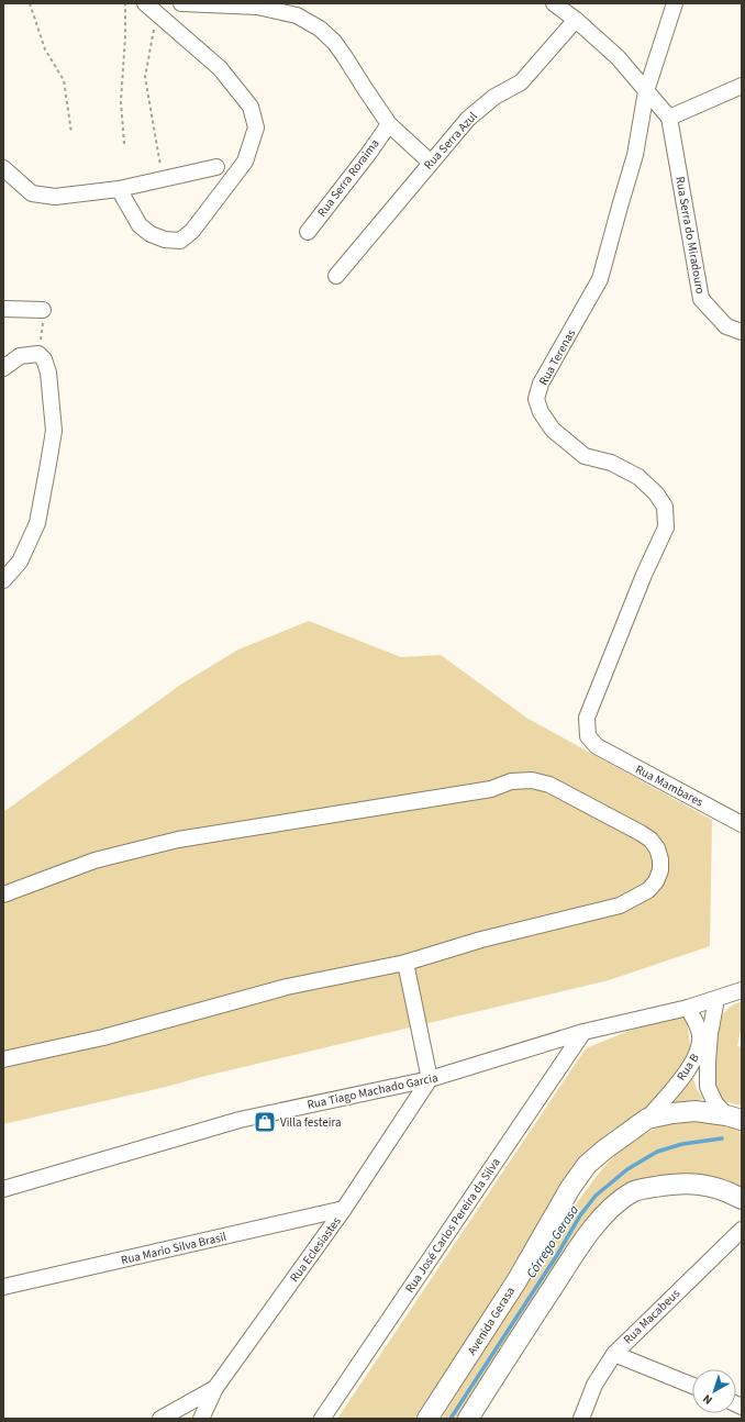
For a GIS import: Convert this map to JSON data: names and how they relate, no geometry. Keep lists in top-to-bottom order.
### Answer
{
  "streets": {
    "main road": ["Avenida Gerasa"],
    "street": [
      "Rua Serra Azul",
      "Rua Serra Roraima",
      "Rua Serra do Miradouro",
      "Rua Terenas",
      "Rua Mambares",
      "Rua B",
      "Rua Tiago Machado Garcia",
      "Rua José Carlos Pereira da Silva",
      "Rua Mario Silva Brasil",
      "Rua Eclesiastes",
      "Rua Macabeus"
    ]
  },
  "crossings": [
    ["Rua Terenas", "Rua Mambares"],
    ["Rua B", "Rua Tiago Machado Garcia"],
    ["Rua B", "Avenida Gerasa"],
    ["Rua Tiago Machado Garcia", "Rua José Carlos Pereira da Silva"],
    ["Rua Tiago Machado Garcia", "Rua Eclesiastes"],
    ["Rua Mario Silva Brasil", "Rua Eclesiastes"]
  ],
  "water": ["Córrego Gerasa"],
  "places": {
    "shop": ["Villa festeira"]
  },
  "north": "bottom left"
}
